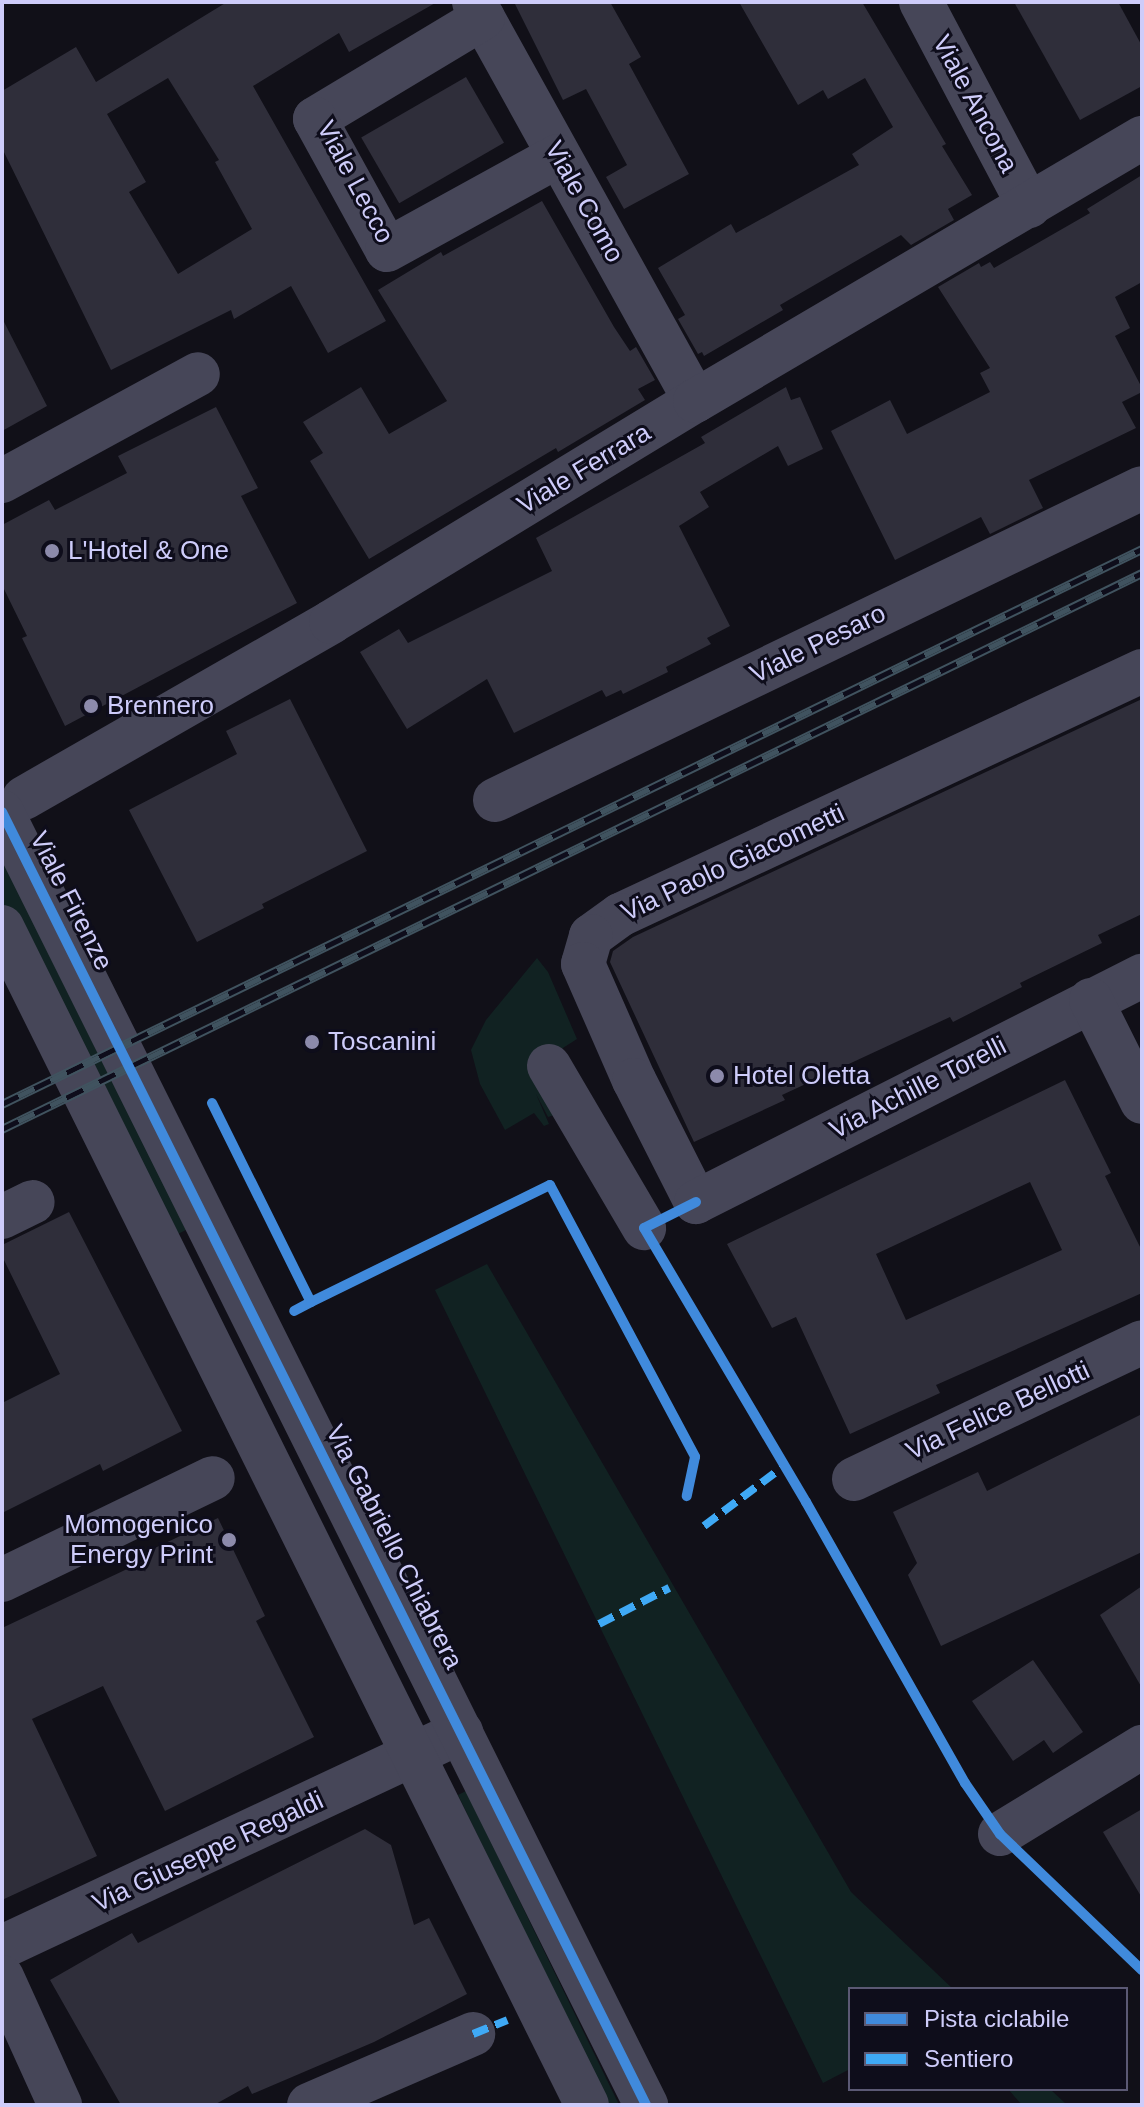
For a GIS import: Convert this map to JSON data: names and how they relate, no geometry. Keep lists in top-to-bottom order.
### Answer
{
  "streets": {
    "street": [
      "Viale Ancona",
      "Viale Lecco",
      "Viale Como",
      "Viale Ferrara",
      "Viale Pesaro",
      "Via Paolo Giacometti",
      "Viale Firenze",
      "Via Achille Torelli",
      "Via Felice Bellotti",
      "Via Gabriello Chiabrera",
      "Via Giuseppe Regaldi"
    ]
  },
  "crossings": [
    ["Viale Ancona", "Viale Ferrara"],
    ["Viale Lecco", "Viale Como"],
    ["Viale Como", "Viale Ferrara"],
    ["Viale Ferrara", "Viale Firenze"],
    ["Via Paolo Giacometti", "Via Achille Torelli"],
    ["Viale Firenze", "Via Gabriello Chiabrera"],
    ["Via Gabriello Chiabrera", "Via Giuseppe Regaldi"]
  ],
  "places": [
    "L'Hotel & One",
    "Brennero",
    "Toscanini",
    "Hotel Oletta",
    "Momogenico Energy Print"
  ],
  "legend": ["Pista ciclabile", "Sentiero"]
}
